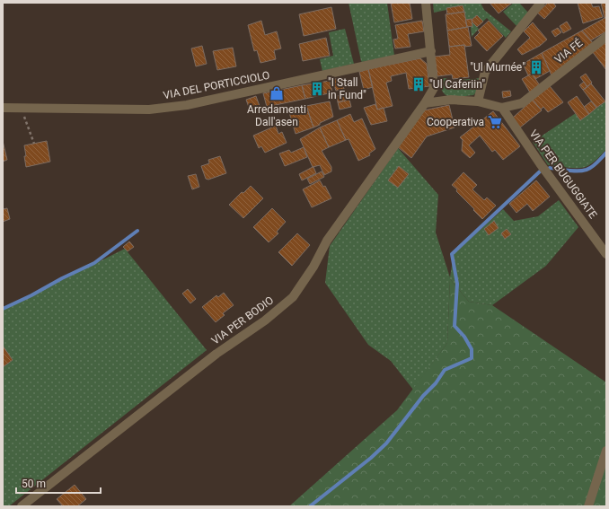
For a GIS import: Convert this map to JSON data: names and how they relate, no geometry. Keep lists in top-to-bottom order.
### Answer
{
  "streets": {
    "street": [
      "VIA FÉ",
      "VIA DEL PORTICCIOLO",
      "VIA PER BUGUGGIATE",
      "VIA PER BODIO"
    ]
  },
  "crossings": [
    ["VIA FÉ", "VIA PER BUGUGGIATE"],
    ["VIA FÉ", "VIA PER BODIO"],
    ["VIA DEL PORTICCIOLO", "VIA PER BODIO"]
  ],
  "places": {
    "building": ["\"Ul Murnée\"", "\"Ul Caferiin\"", "\"I Stall in Fund\""],
    "shop": ["Arredamenti Dall'asen"],
    "supermarket": ["Cooperativa"]
  },
  "scale_bar": "50 m"
}
